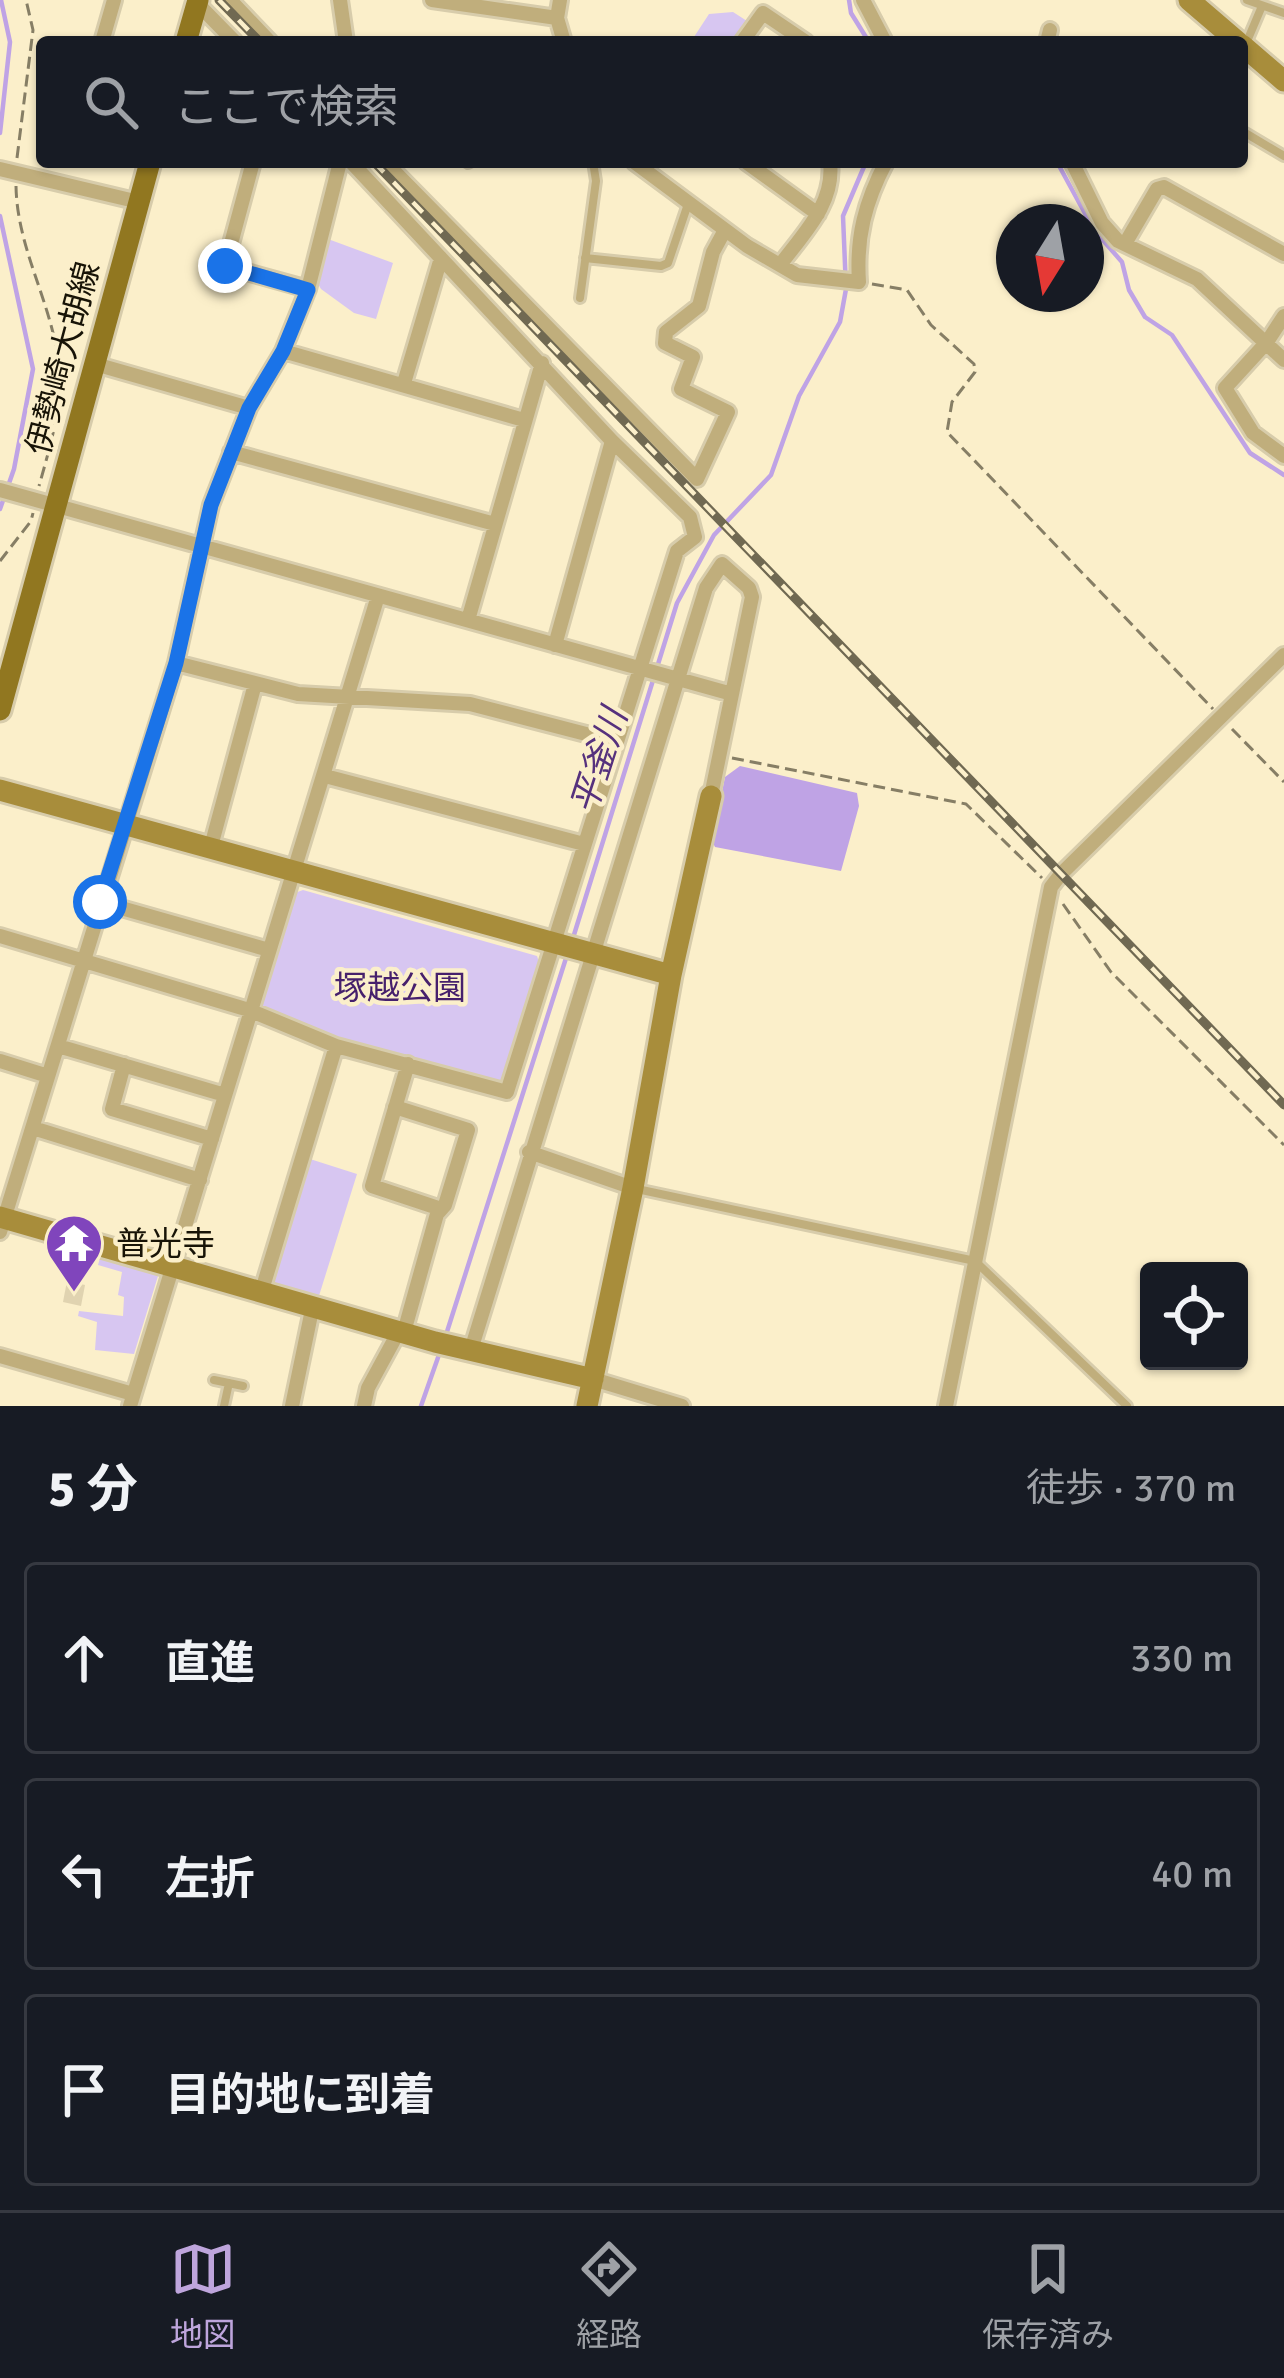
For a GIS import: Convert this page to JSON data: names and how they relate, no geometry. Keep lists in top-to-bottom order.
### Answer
{
  "streets": {
    "main road": ["伊勢崎大胡線"]
  },
  "water": ["平釜川"],
  "parks": ["塚越公園"],
  "places": {
    "temple": ["普光寺"]
  },
  "north": "bottom",
  "page": {
    "search": "ここで検索",
    "heading": ["5 分", "徒歩 · 370 m"],
    "list": [
      ["直進", "330 m"],
      ["左折", "40 m"],
      "目的地に到着"
    ],
    "nav": ["地図", "経路", "保存済み"]
  }
}
